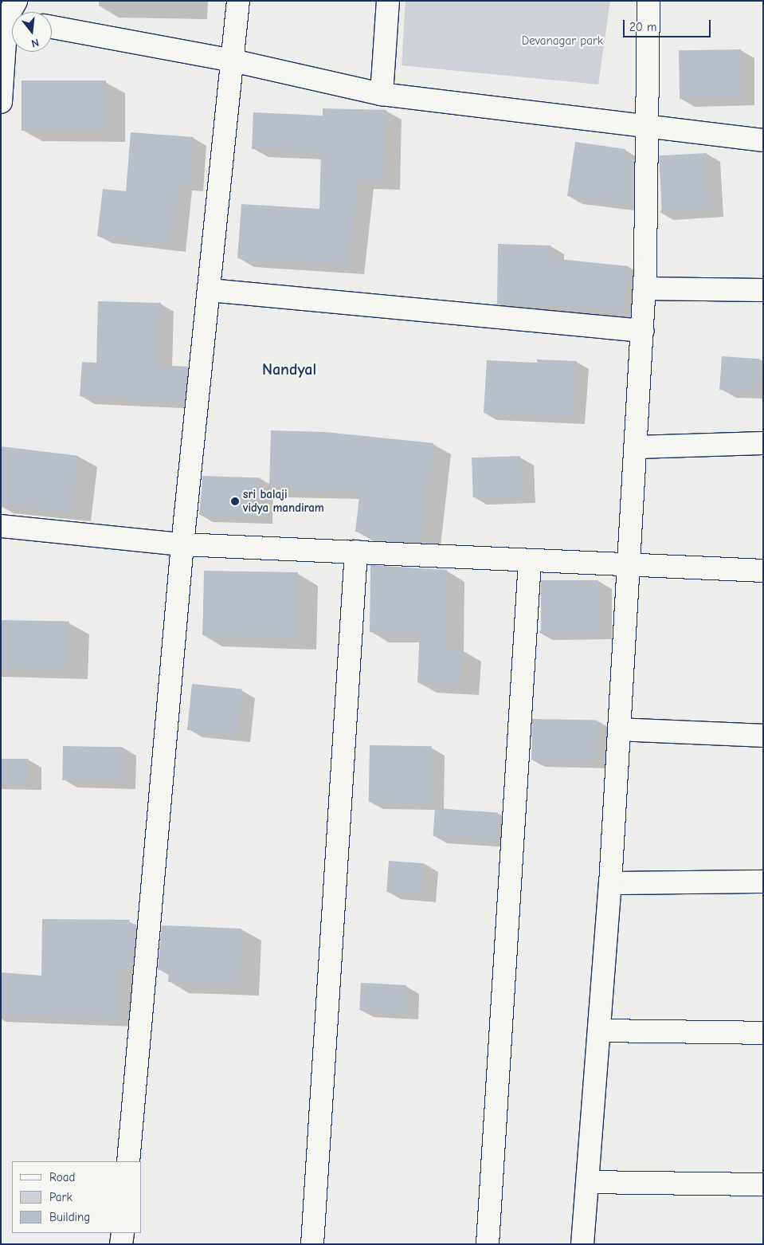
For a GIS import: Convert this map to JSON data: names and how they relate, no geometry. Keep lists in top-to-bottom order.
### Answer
{
  "districts": ["Nandyal"],
  "parks": ["Devanagar park"],
  "places": ["sri balaji vidya mandiram"],
  "legend": ["Road", "Park", "Building"],
  "scale_bar": "20 m",
  "north": "bottom"
}
